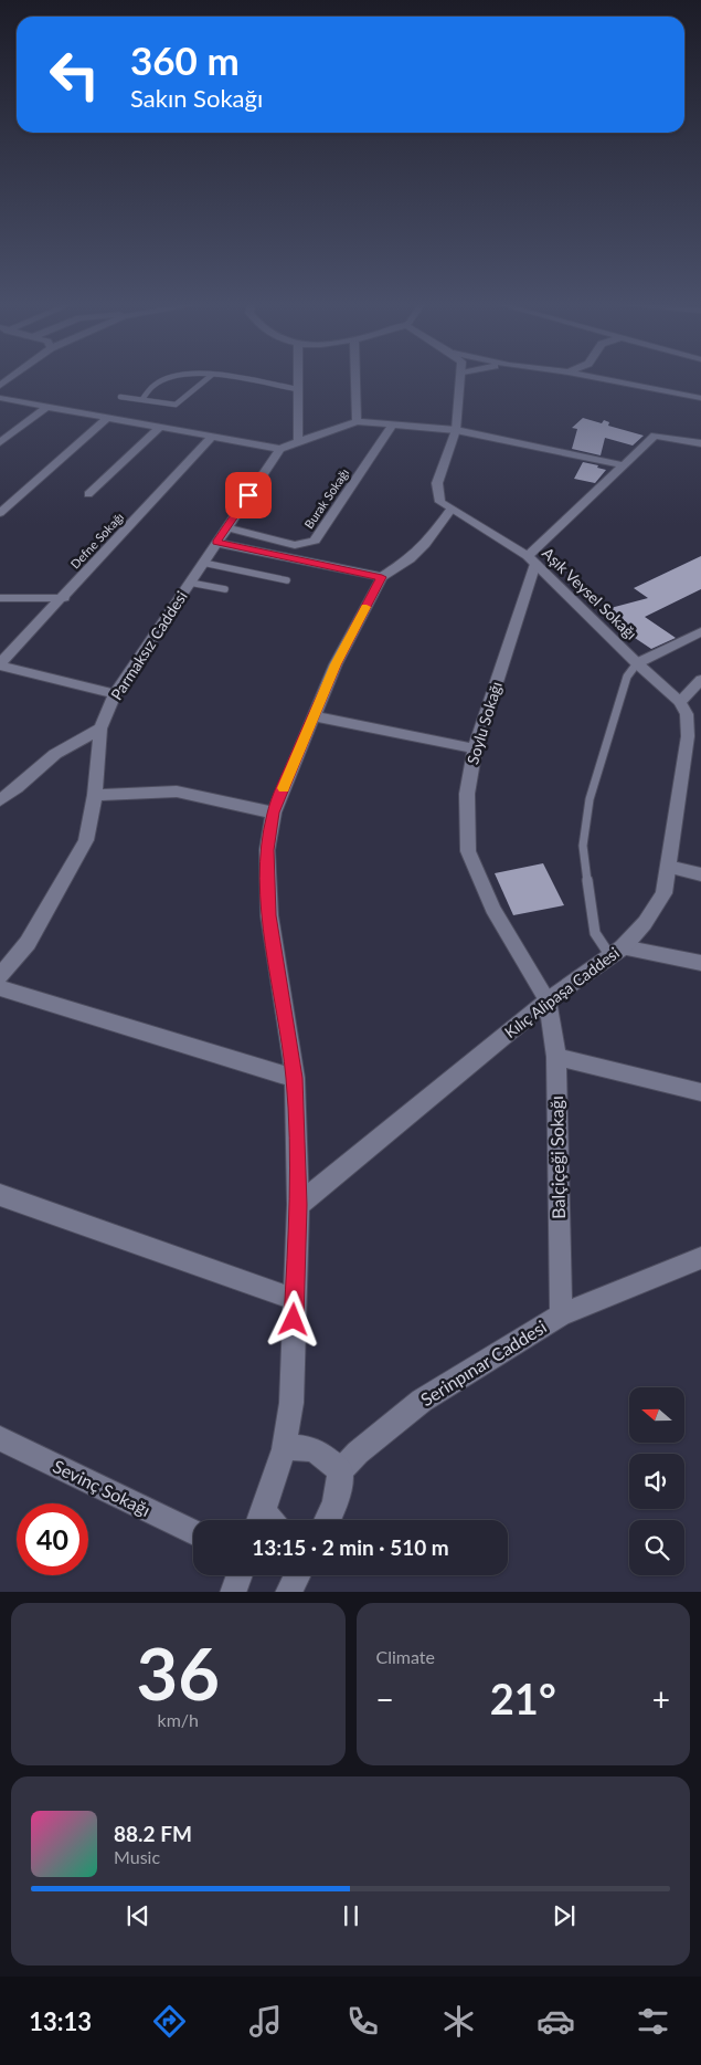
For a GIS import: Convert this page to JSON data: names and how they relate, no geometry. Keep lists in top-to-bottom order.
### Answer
{
  "streets": {
    "street": [
      "Burak Sokağı",
      "Defne Sokağı",
      "Aşık Veysel Sokağı",
      "Parmaksız Caddesi",
      "Soylu Sokağı",
      "Kılıç Alipaşa Caddesi",
      "Balçiçeği Sokağı",
      "Serinpınar Caddesi",
      "Sevinç Sokağı"
    ]
  },
  "crossings": [
    ["Burak Sokağı", "Parmaksız Caddesi"],
    ["Aşık Veysel Sokağı", "Soylu Sokağı"],
    ["Aşık Veysel Sokağı", "Kılıç Alipaşa Caddesi"],
    ["Soylu Sokağı", "Kılıç Alipaşa Caddesi"],
    ["Soylu Sokağı", "Balçiçeği Sokağı"],
    ["Kılıç Alipaşa Caddesi", "Balçiçeği Sokağı"],
    ["Balçiçeği Sokağı", "Serinpınar Caddesi"]
  ],
  "north": "left",
  "page": {
    "turn": ["360 m", "Sakın Sokağı"],
    "limit": "40",
    "trip": "13:15 · 2 min · 510 m",
    "tile": [
      ["36", "km/h"],
      "Climate"
    ],
    "heat": ["−", "21°", "+"],
    "song": ["88.2 FM", "Music"],
    "tabs": "13:13"
  }
}
